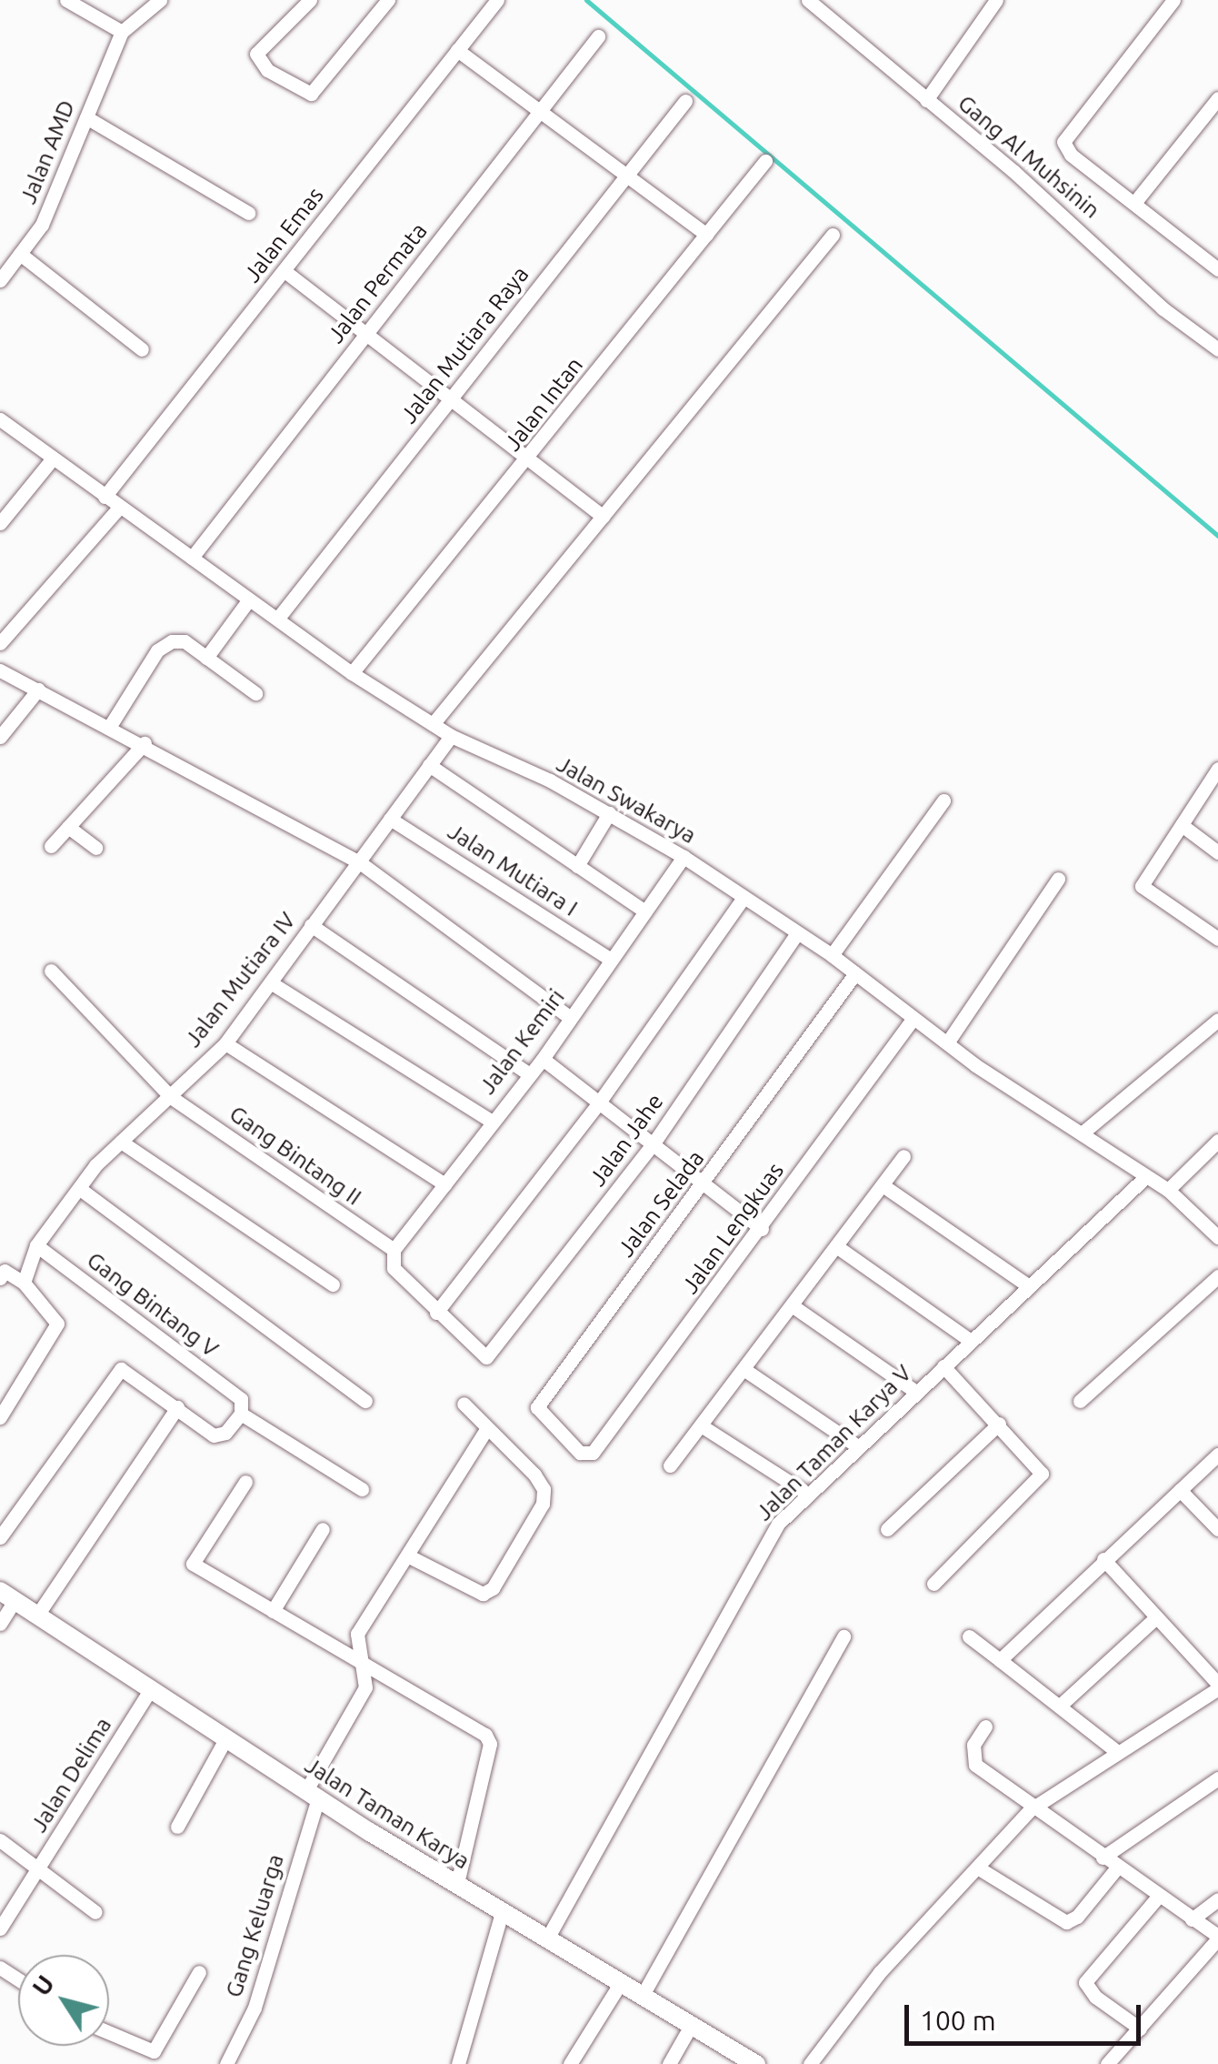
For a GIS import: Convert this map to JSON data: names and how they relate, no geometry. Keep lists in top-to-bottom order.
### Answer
{
  "streets": {
    "street": [
      "Jalan AMD",
      "Gang Al Muhsinin",
      "Jalan Emas",
      "Jalan Permata",
      "Jalan Mutiara Raya",
      "Jalan Intan",
      "Jalan Swakarya",
      "Jalan Mutiara I",
      "Jalan Mutiara IV",
      "Jalan Kemiri",
      "Jalan Jahe",
      "Gang Bintang II",
      "Jalan Selada",
      "Jalan Lengkuas",
      "Gang Bintang V",
      "Jalan Taman Karya V",
      "Jalan Delima",
      "Jalan Taman Karya",
      "Gang Keluarga"
    ]
  },
  "crossings": [
    ["Jalan Emas", "Jalan Swakarya"],
    ["Jalan Permata", "Jalan Swakarya"],
    ["Jalan Mutiara Raya", "Jalan Swakarya"],
    ["Jalan Intan", "Jalan Swakarya"],
    ["Jalan Swakarya", "Jalan Mutiara IV"],
    ["Jalan Swakarya", "Jalan Kemiri"],
    ["Jalan Swakarya", "Jalan Jahe"],
    ["Jalan Swakarya", "Jalan Selada"],
    ["Jalan Swakarya", "Jalan Lengkuas"],
    ["Jalan Swakarya", "Jalan Taman Karya V"],
    ["Jalan Mutiara I", "Jalan Mutiara IV"],
    ["Jalan Mutiara I", "Jalan Kemiri"],
    ["Jalan Mutiara IV", "Gang Bintang II"],
    ["Jalan Mutiara IV", "Gang Bintang V"],
    ["Jalan Kemiri", "Gang Bintang II"],
    ["Jalan Selada", "Jalan Lengkuas"],
    ["Jalan Taman Karya V", "Jalan Taman Karya"],
    ["Jalan Delima", "Jalan Taman Karya"],
    ["Jalan Taman Karya", "Gang Keluarga"]
  ],
  "scale_bar": "100 m",
  "north": "top left"
}
